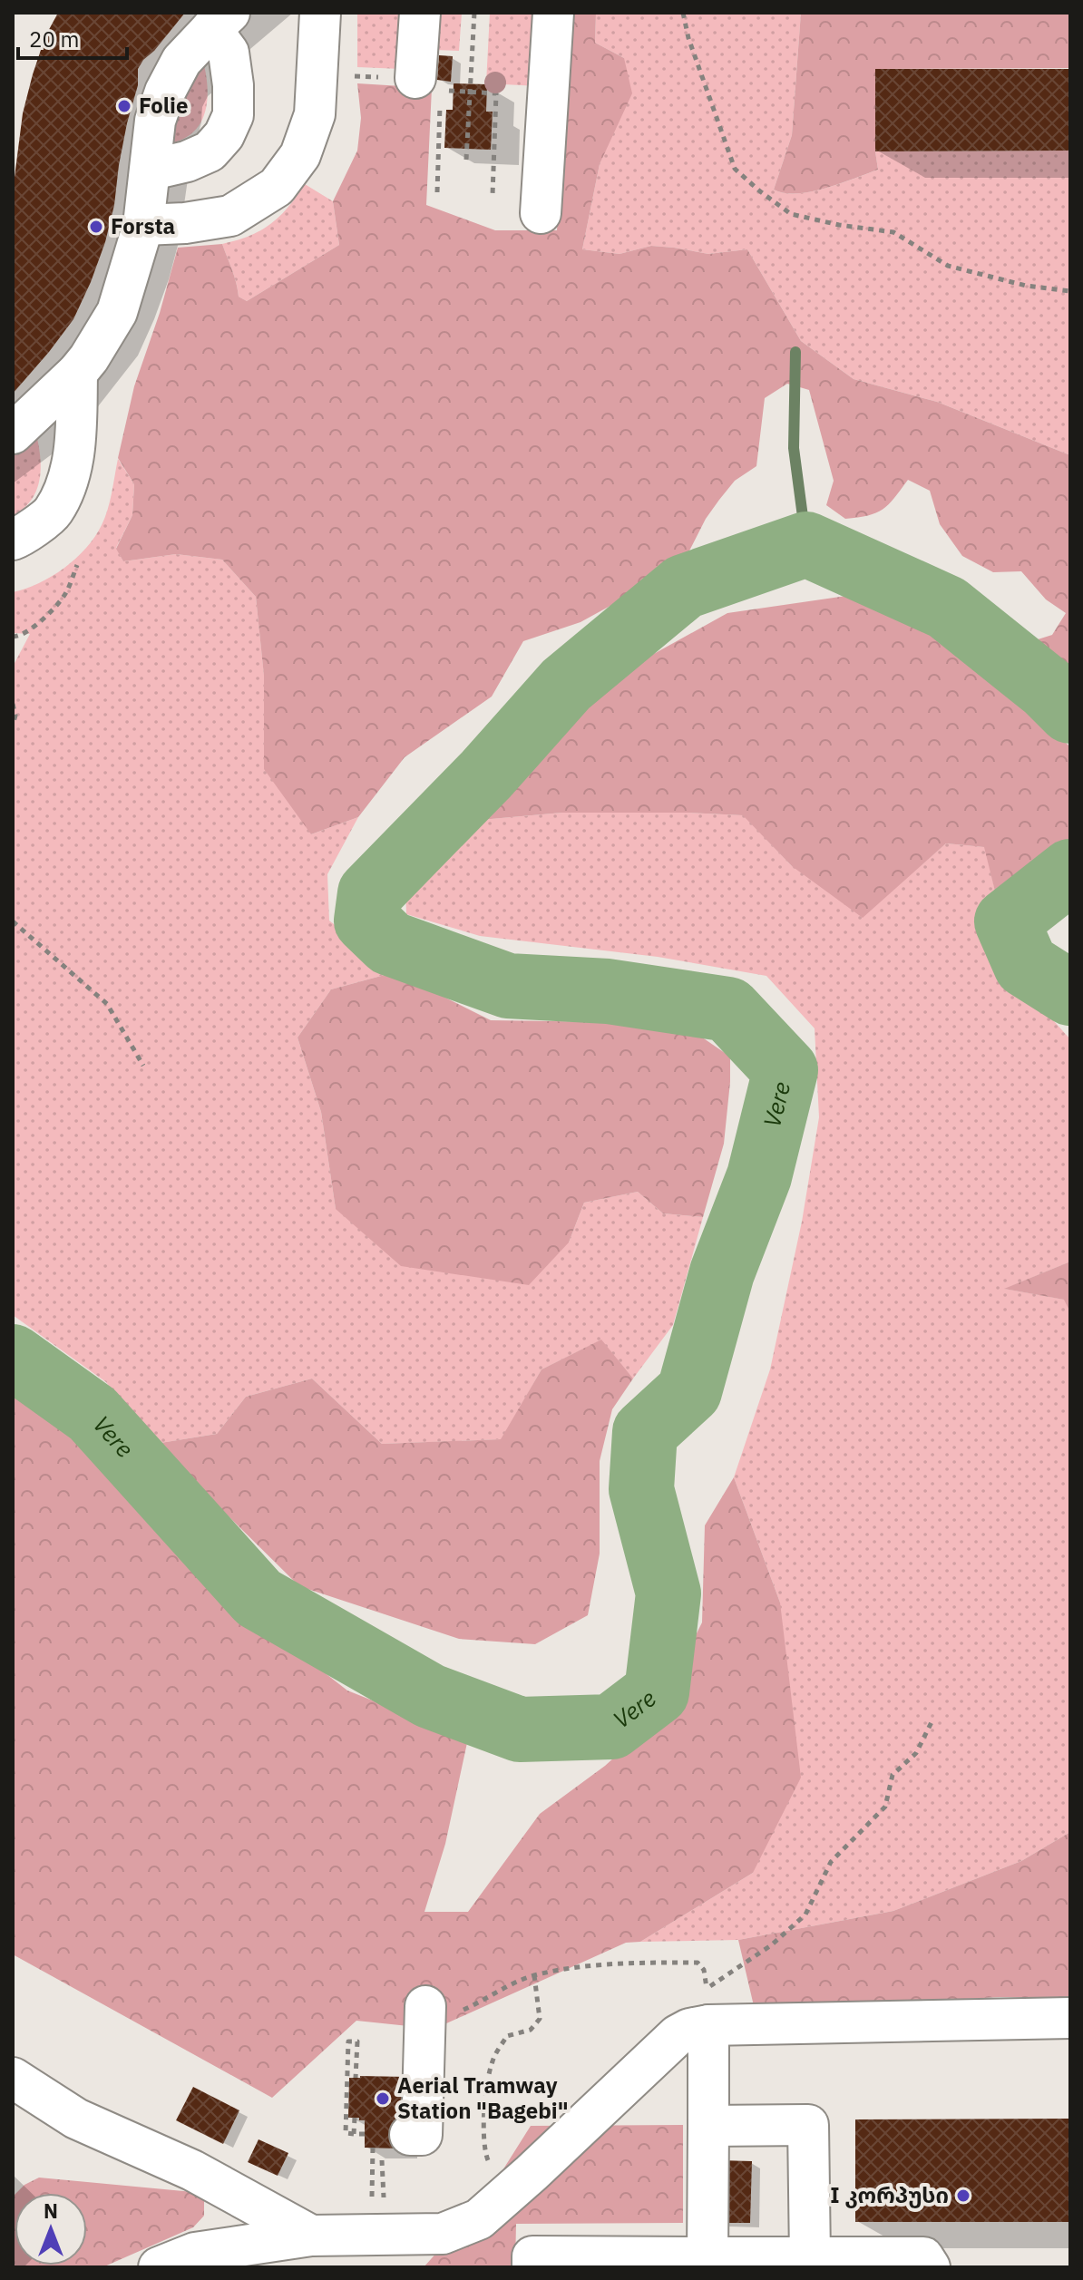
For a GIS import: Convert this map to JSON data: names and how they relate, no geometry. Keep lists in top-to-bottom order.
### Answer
{
  "water": ["Vere"],
  "places": [
    "Folie",
    "Forsta",
    "Aerial Tramway Station \"Bagebi\"",
    "I კორპუსი"
  ],
  "scale_bar": "20 m",
  "north": "top"
}
